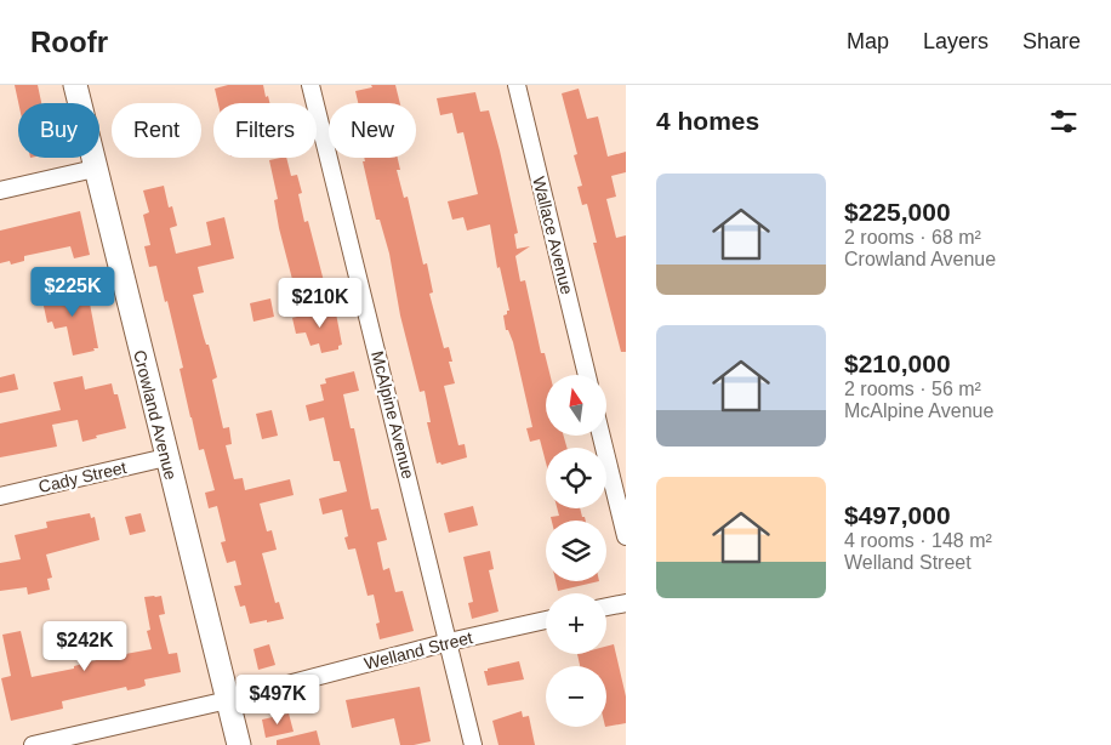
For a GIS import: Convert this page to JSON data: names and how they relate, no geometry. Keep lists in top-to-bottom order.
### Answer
{
  "streets": {
    "main road": ["Crowland Avenue"],
    "street": [
      "Wallace Avenue",
      "McAlpine Avenue",
      "Cady Street",
      "Welland Street"
    ]
  },
  "crossings": [
    ["Crowland Avenue", "Cady Street"],
    ["Crowland Avenue", "Welland Street"],
    ["McAlpine Avenue", "Welland Street"]
  ],
  "north": "top",
  "page": {
    "header": "Roofr",
    "nav": ["Map", "Layers", "Share"],
    "heading": "4 homes",
    "chip": [
      "Buy",
      "Rent",
      "Filters",
      "New"
    ],
    "list": [
      {
        "name": "$225,000",
        "note": "2 rooms · 68 m² · Crowland Avenue"
      },
      {
        "name": "$210,000",
        "note": "2 rooms · 56 m² · McAlpine Avenue"
      },
      {
        "name": "$497,000",
        "note": "4 rooms · 148 m² · Welland Street"
      }
    ],
    "price": [
      "$225K",
      "$210K",
      "$242K",
      "$497K"
    ],
    "map_buttons": ["+", "−"]
  }
}
